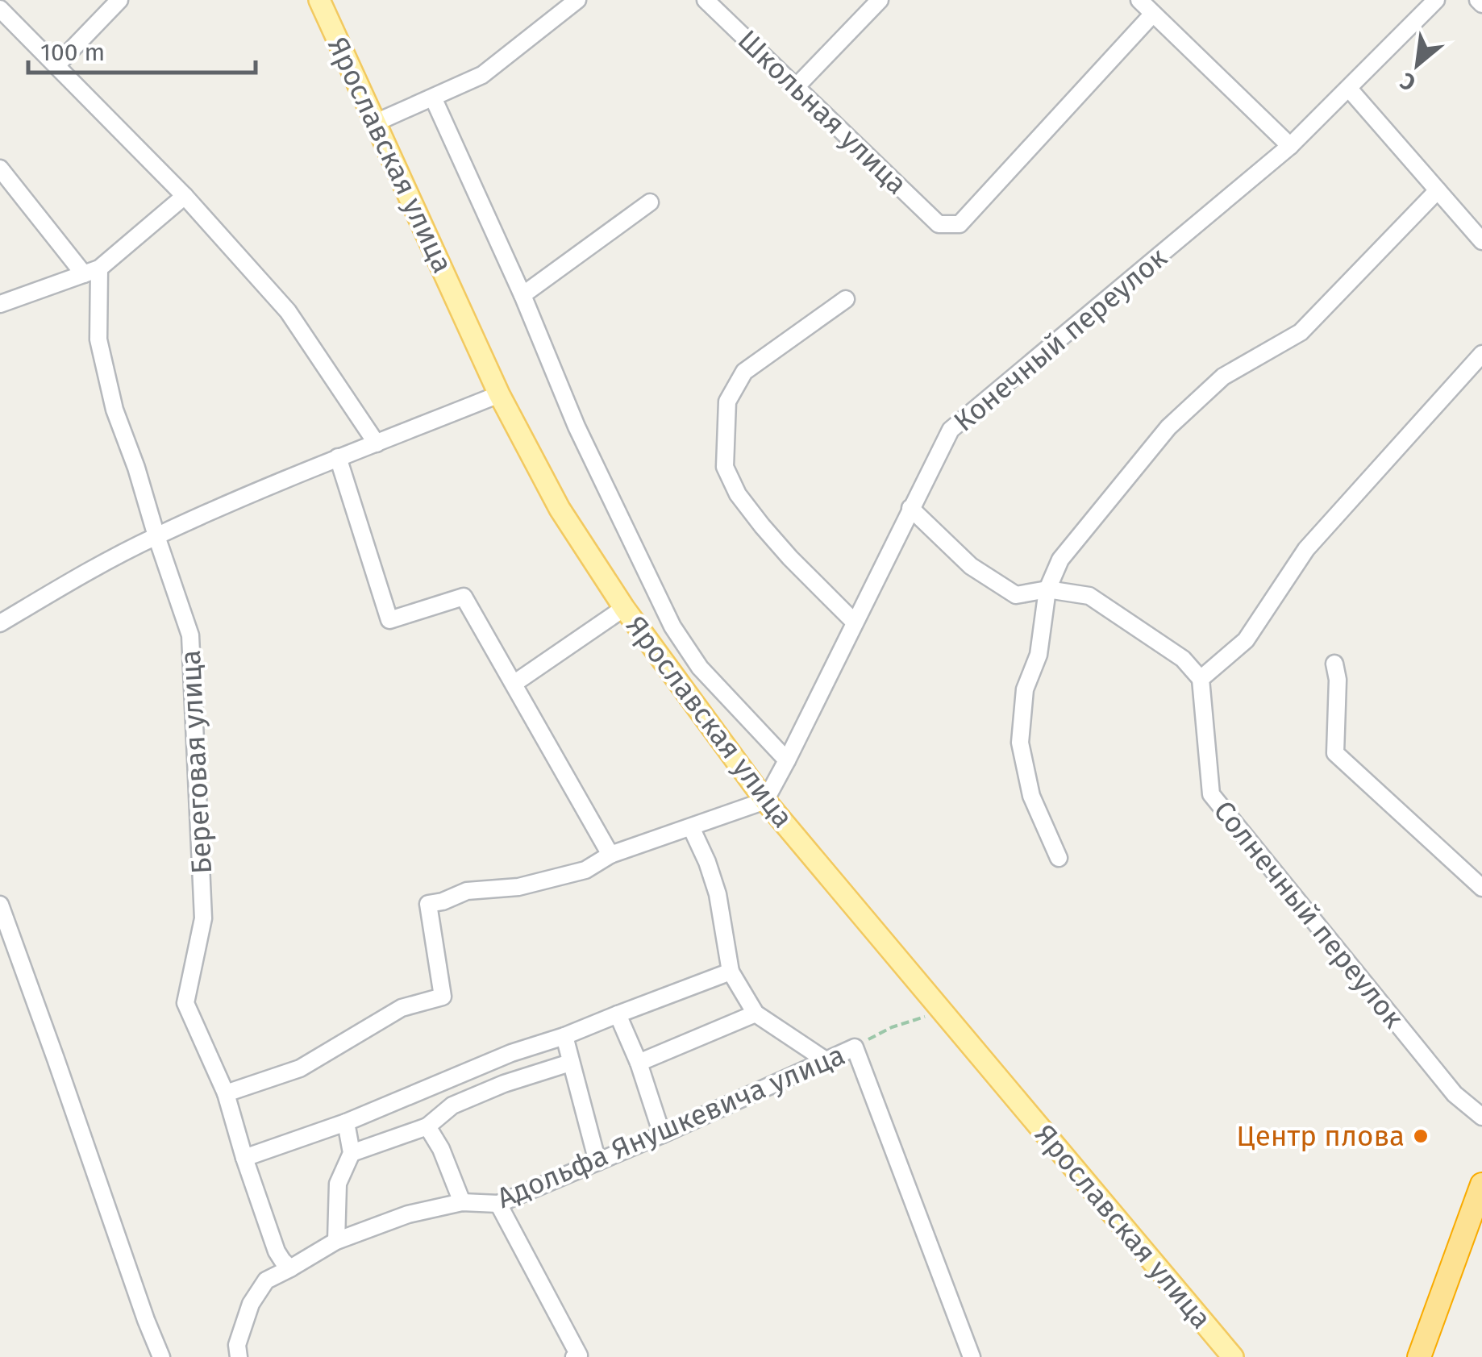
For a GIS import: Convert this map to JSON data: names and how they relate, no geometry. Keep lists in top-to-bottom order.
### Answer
{
  "streets": {
    "main road": ["Ярославская улица"],
    "street": [
      "Школьная улица",
      "Конечный переулок",
      "Береговая улица",
      "Солнечный переулок",
      "Адольфа Янушкевича улица"
    ]
  },
  "crossings": [
    ["Ярославская улица", "Конечный переулок"],
    ["Береговая улица", "Адольфа Янушкевича улица"]
  ],
  "places": ["Центр плова"],
  "scale_bar": "100 m",
  "north": "bottom left"
}
